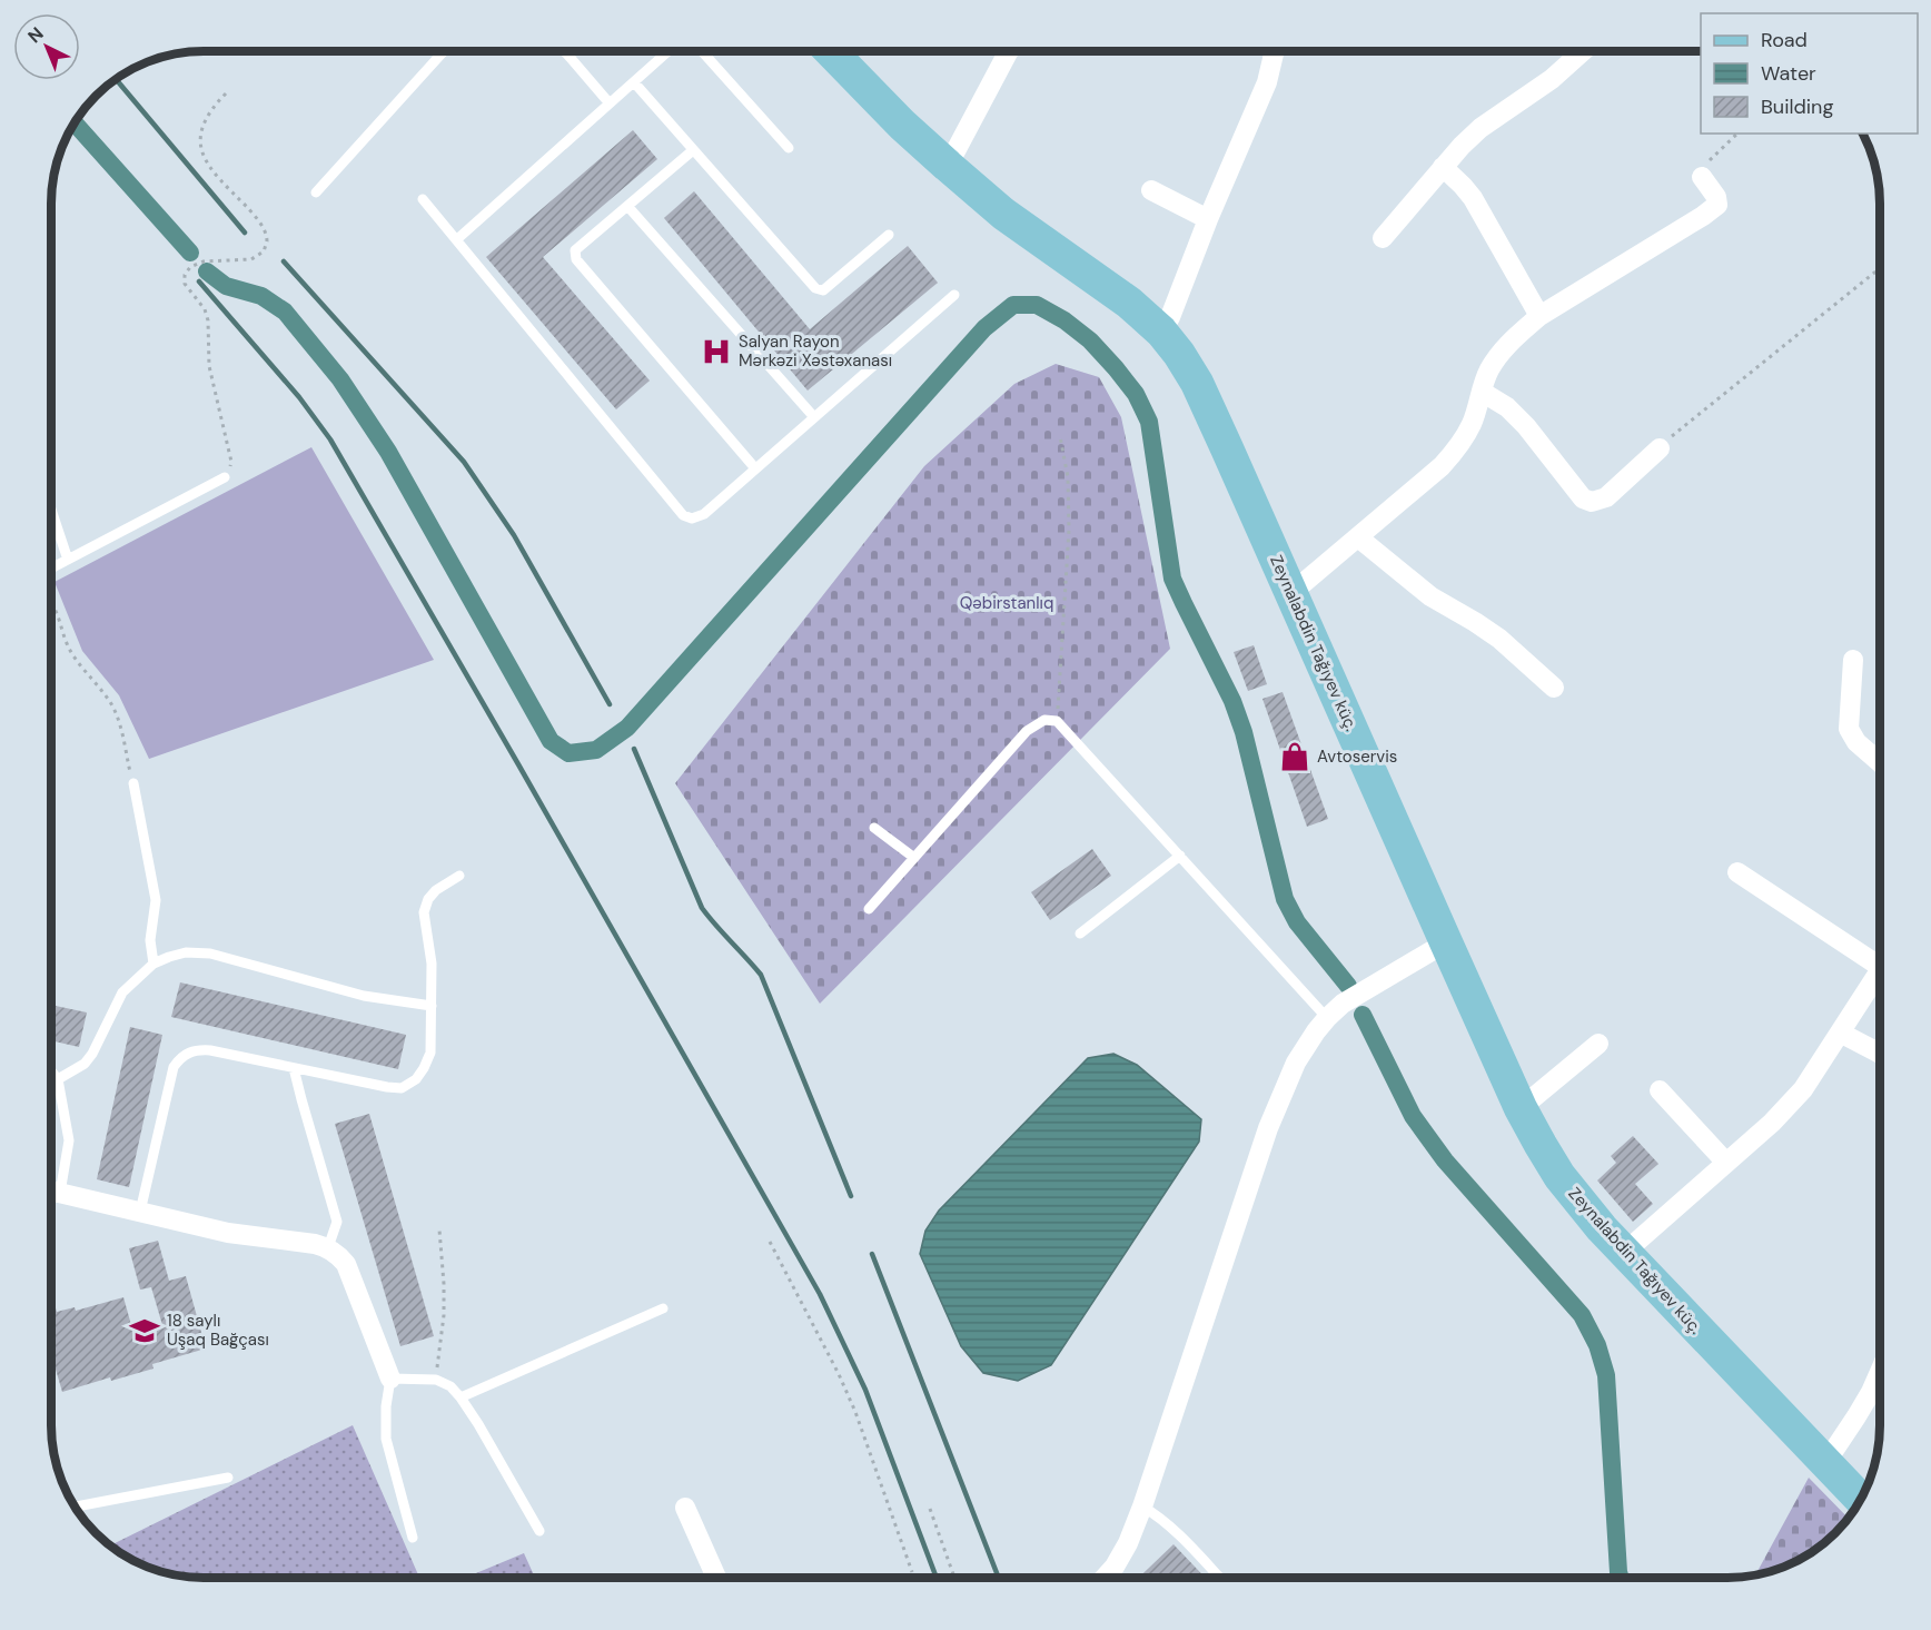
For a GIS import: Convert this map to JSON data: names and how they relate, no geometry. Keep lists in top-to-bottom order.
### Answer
{
  "streets": {
    "main road": ["Zeynalabdin Tağıyev küç."]
  },
  "parks": ["Qəbirstanlıq"],
  "places": {
    "hospital": ["Salyan Rayon Mərkəzi Xəstəxanası"],
    "shop": ["Avtoservis"],
    "school or university": ["18 saylı Uşaq Bağçası"]
  },
  "legend": ["Road", "Water", "Building"],
  "north": "top left"
}
